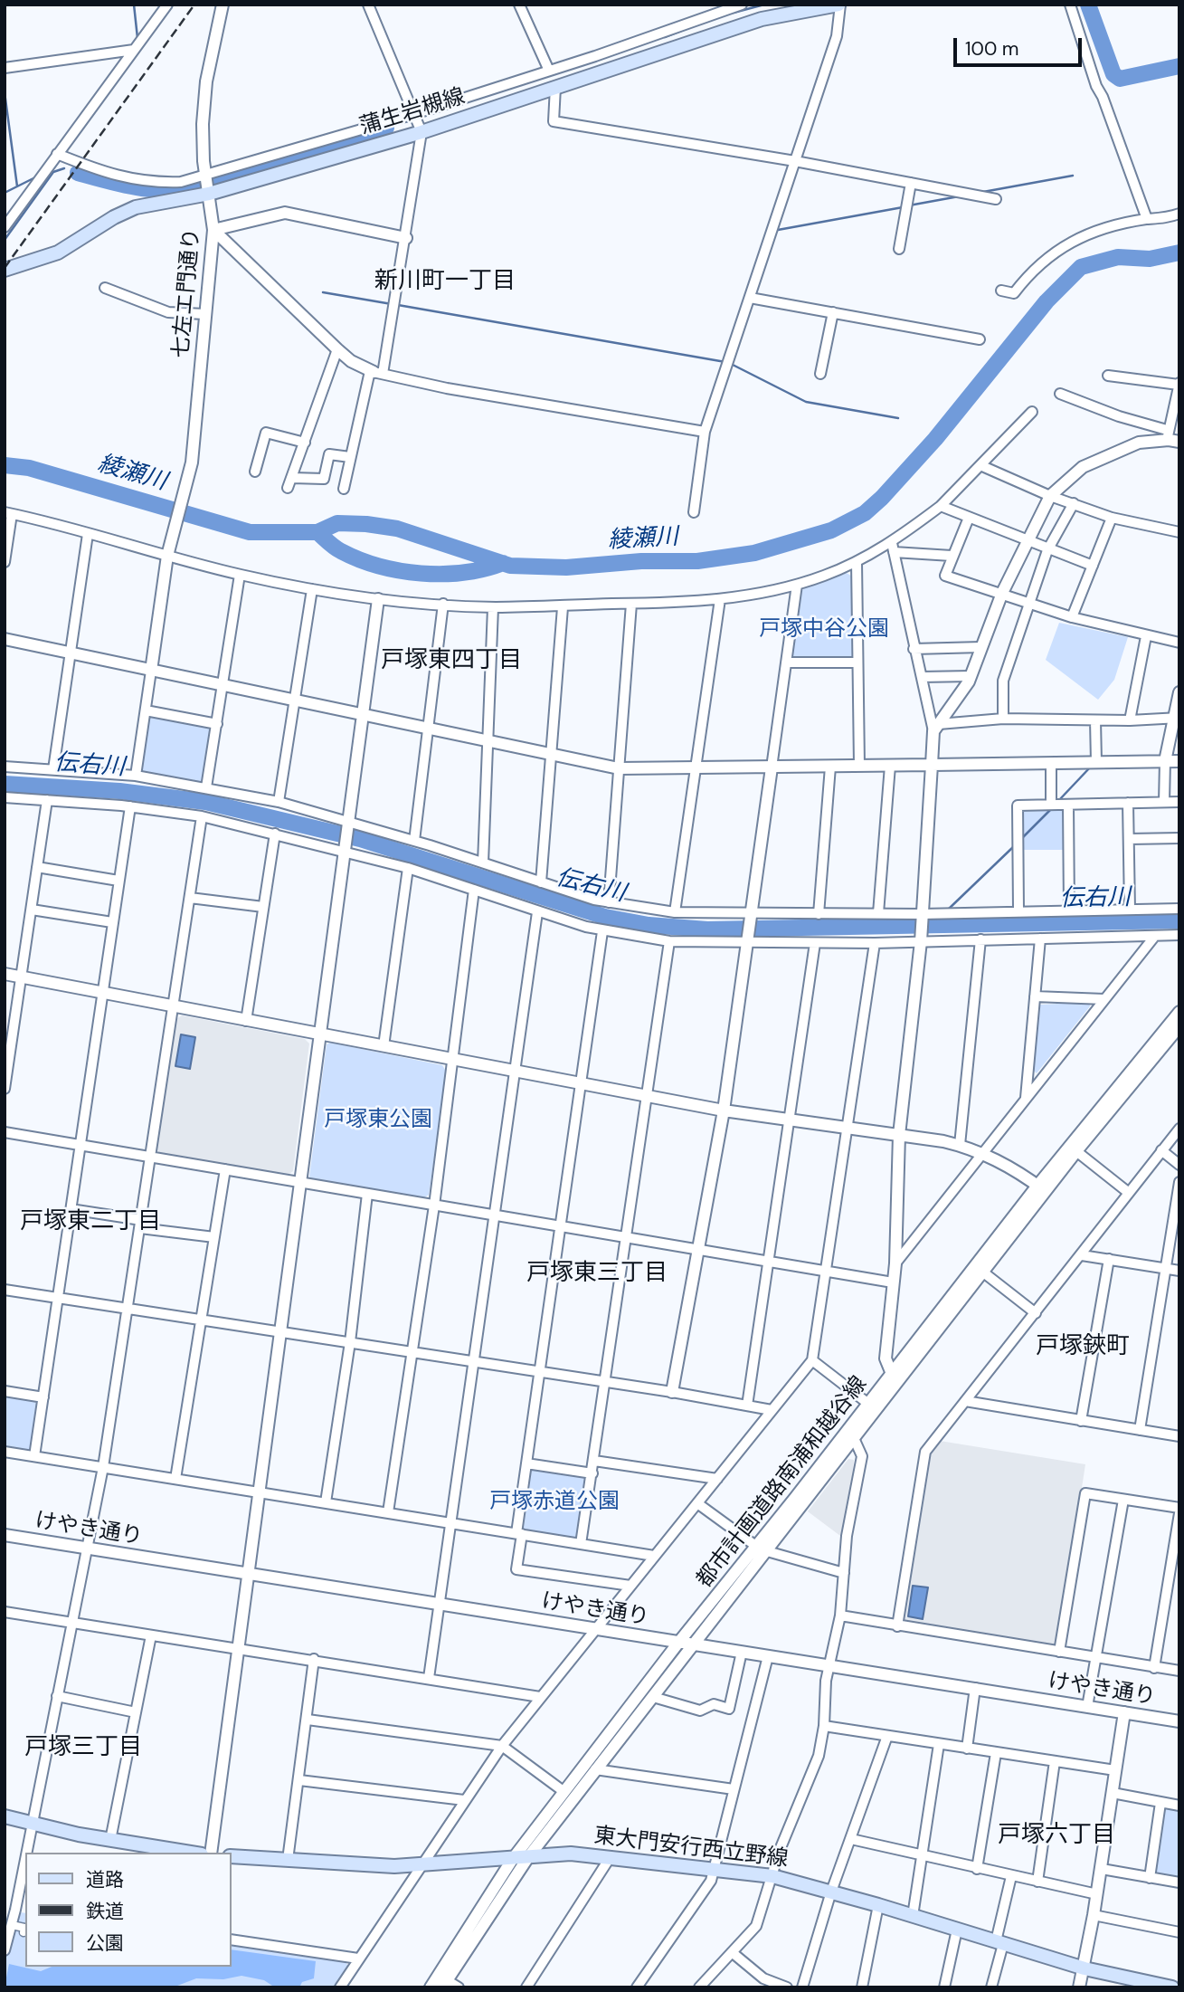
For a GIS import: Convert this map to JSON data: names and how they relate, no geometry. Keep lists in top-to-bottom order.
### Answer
{
  "streets": {
    "main road": ["蒲生岩槻線", "東大門安行西立野線"],
    "street": ["七左エ門通り", "都市計画道路南浦和越谷線", "けやき通り"]
  },
  "crossings": [
    ["蒲生岩槻線", "七左エ門通り"],
    ["都市計画道路南浦和越谷線", "けやき通り"],
    ["都市計画道路南浦和越谷線", "東大門安行西立野線"]
  ],
  "districts": [
    "新川町一丁目",
    "戸塚東四丁目",
    "戸塚東二丁目",
    "戸塚東三丁目",
    "戸塚鋏町",
    "戸塚三丁目",
    "戸塚六丁目"
  ],
  "water": ["綾瀬川", "伝右川"],
  "parks": ["戸塚中谷公園", "戸塚東公園", "戸塚赤道公園"],
  "legend": ["道路", "鉄道", "公園"],
  "scale_bar": "100 m"
}
